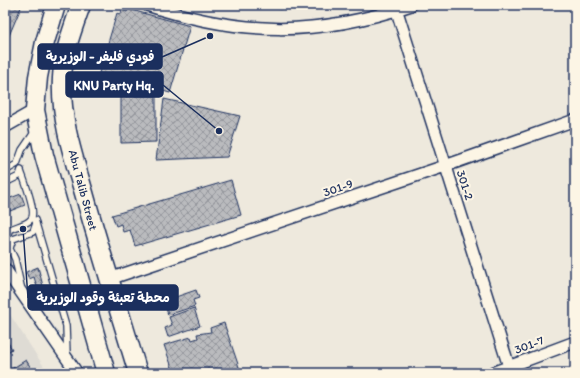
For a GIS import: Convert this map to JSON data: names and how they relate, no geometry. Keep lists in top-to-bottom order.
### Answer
{
  "streets": {
    "main road": ["Abu Talib Street"],
    "street": ["301-2", "301-9", "301-7"]
  },
  "crossings": [
    ["301-2", "301-9"],
    ["301-2", "301-7"],
    ["301-9", "Abu Talib Street"]
  ],
  "places": ["فودي فليفر - الوزيرية", "KNU Party Hq.", "محطة تعبئة وقود الوزيرية"]
}
